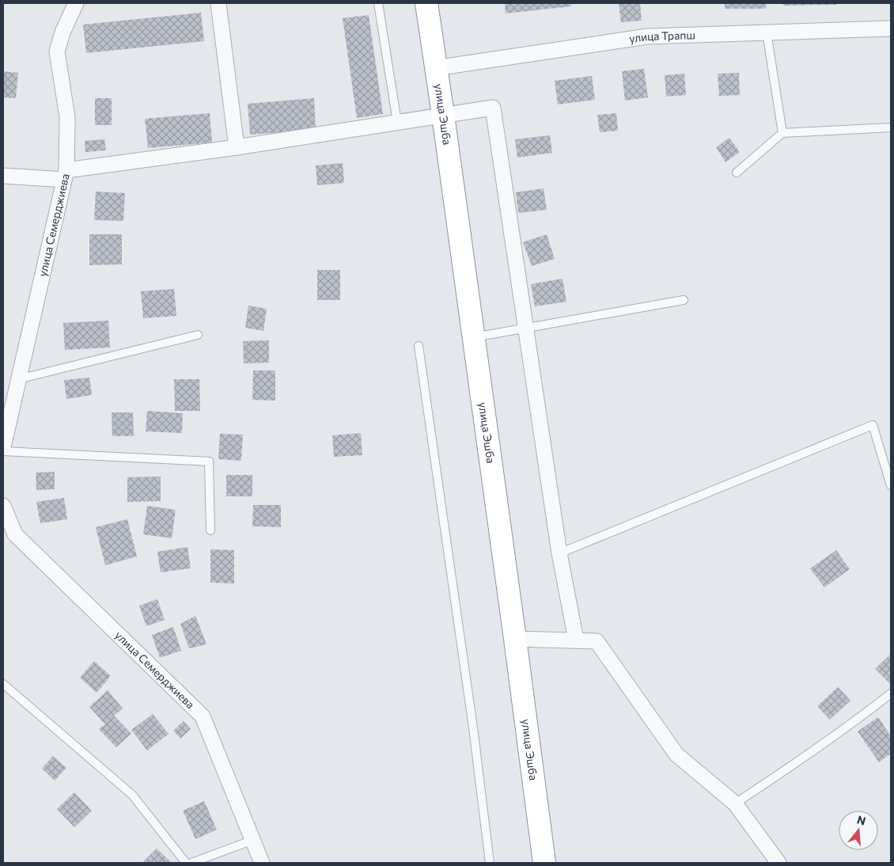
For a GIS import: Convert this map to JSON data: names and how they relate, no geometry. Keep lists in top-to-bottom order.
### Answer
{
  "streets": {
    "highway": ["улица Эшба"],
    "street": ["улица Трапш", "улица Семерджиева"]
  },
  "crossings": [
    ["улица Трапш", "улица Эшба"]
  ],
  "north": "top"
}
